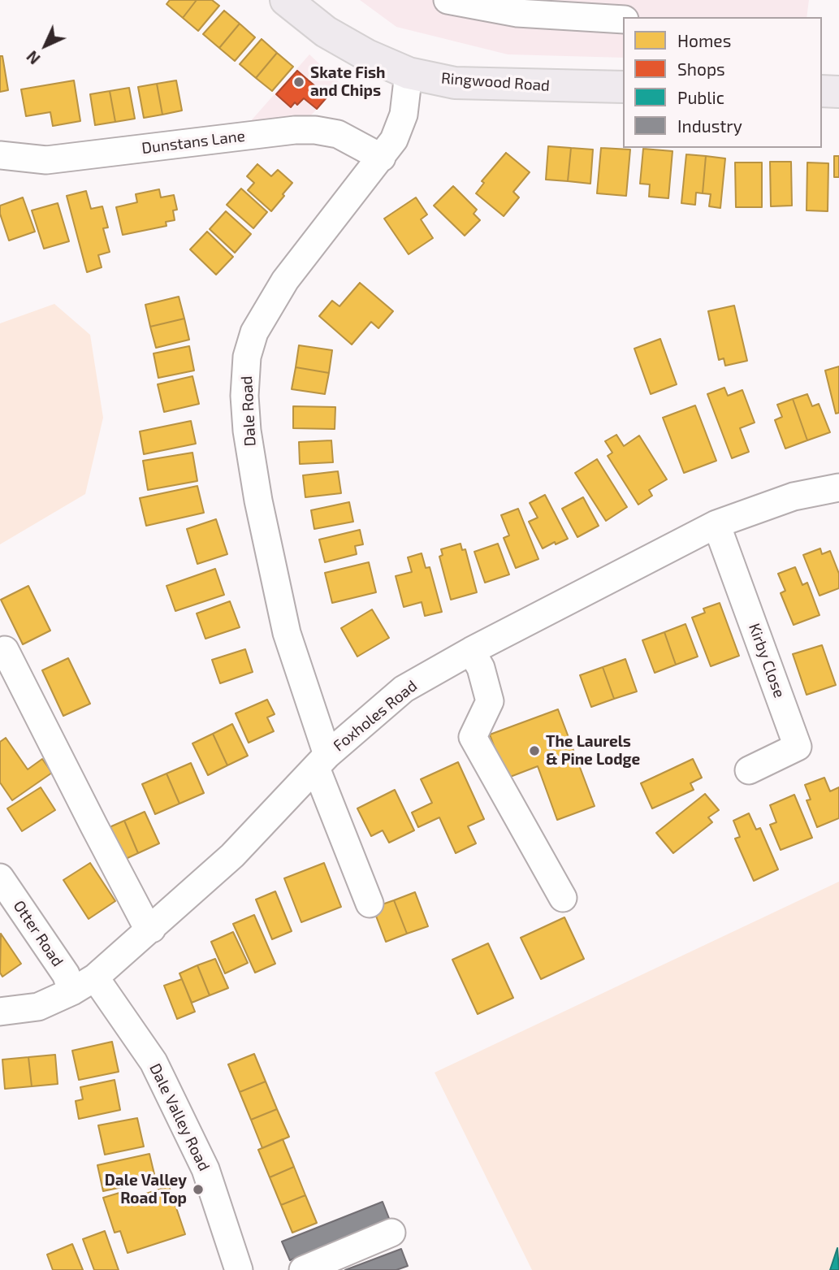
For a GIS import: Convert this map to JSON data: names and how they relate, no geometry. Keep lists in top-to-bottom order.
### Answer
{
  "streets": {
    "main road": ["Ringwood Road"],
    "street": [
      "Dunstans Lane",
      "Dale Road",
      "Kirby Close",
      "Foxholes Road",
      "Otter Road",
      "Dale Valley Road"
    ]
  },
  "crossings": [
    ["Ringwood Road", "Dale Road"],
    ["Dunstans Lane", "Dale Road"],
    ["Dale Road", "Foxholes Road"],
    ["Kirby Close", "Foxholes Road"],
    ["Foxholes Road", "Otter Road"],
    ["Foxholes Road", "Dale Valley Road"]
  ],
  "places": ["Skate Fish and Chips", "The Laurels & Pine Lodge", "Dale Valley Road Top"],
  "legend": [
    "Homes",
    "Shops",
    "Public",
    "Industry"
  ],
  "north": "bottom left"
}
